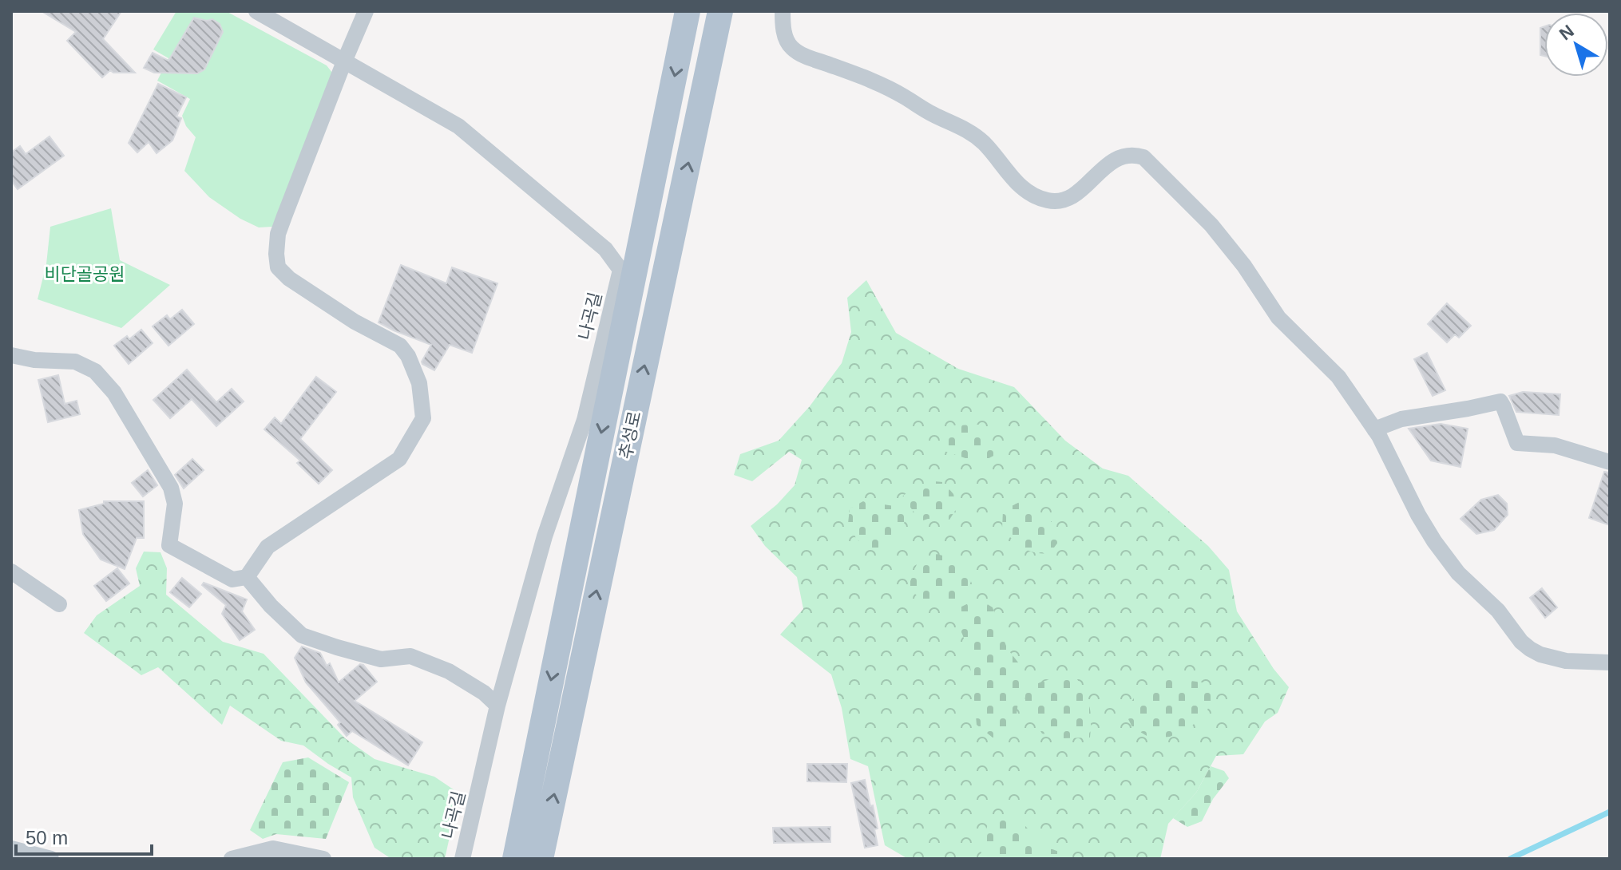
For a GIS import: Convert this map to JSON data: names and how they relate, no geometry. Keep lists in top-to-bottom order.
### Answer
{
  "streets": {
    "main road": ["추성로"],
    "street": ["나곡길"]
  },
  "parks": ["비단골공원"],
  "scale_bar": "50 m",
  "north": "top left"
}
